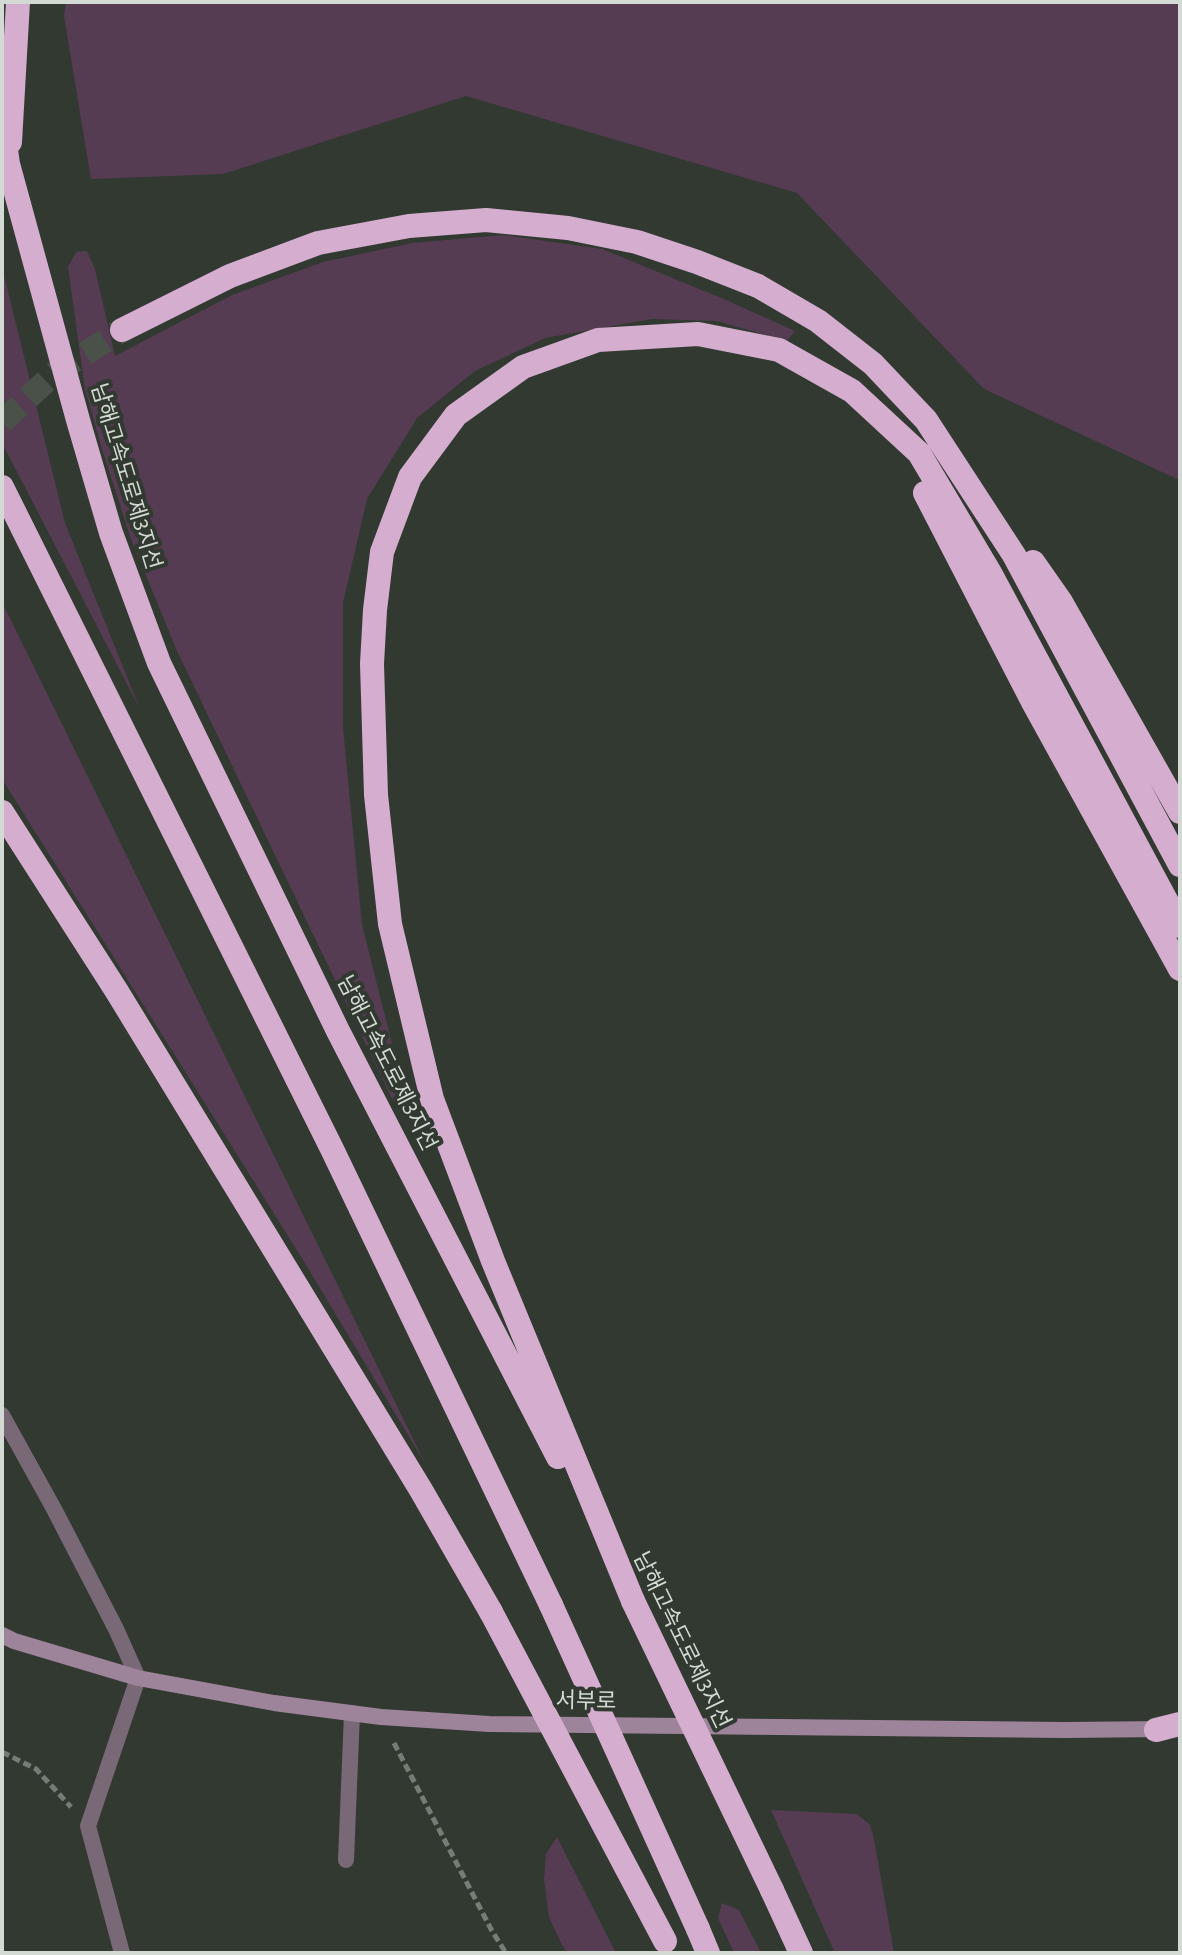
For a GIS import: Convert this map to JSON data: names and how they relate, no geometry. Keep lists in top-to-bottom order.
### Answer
{
  "streets": {
    "highway": ["남해고속도로제3지선"],
    "main road": ["서부로"]
  }
}
